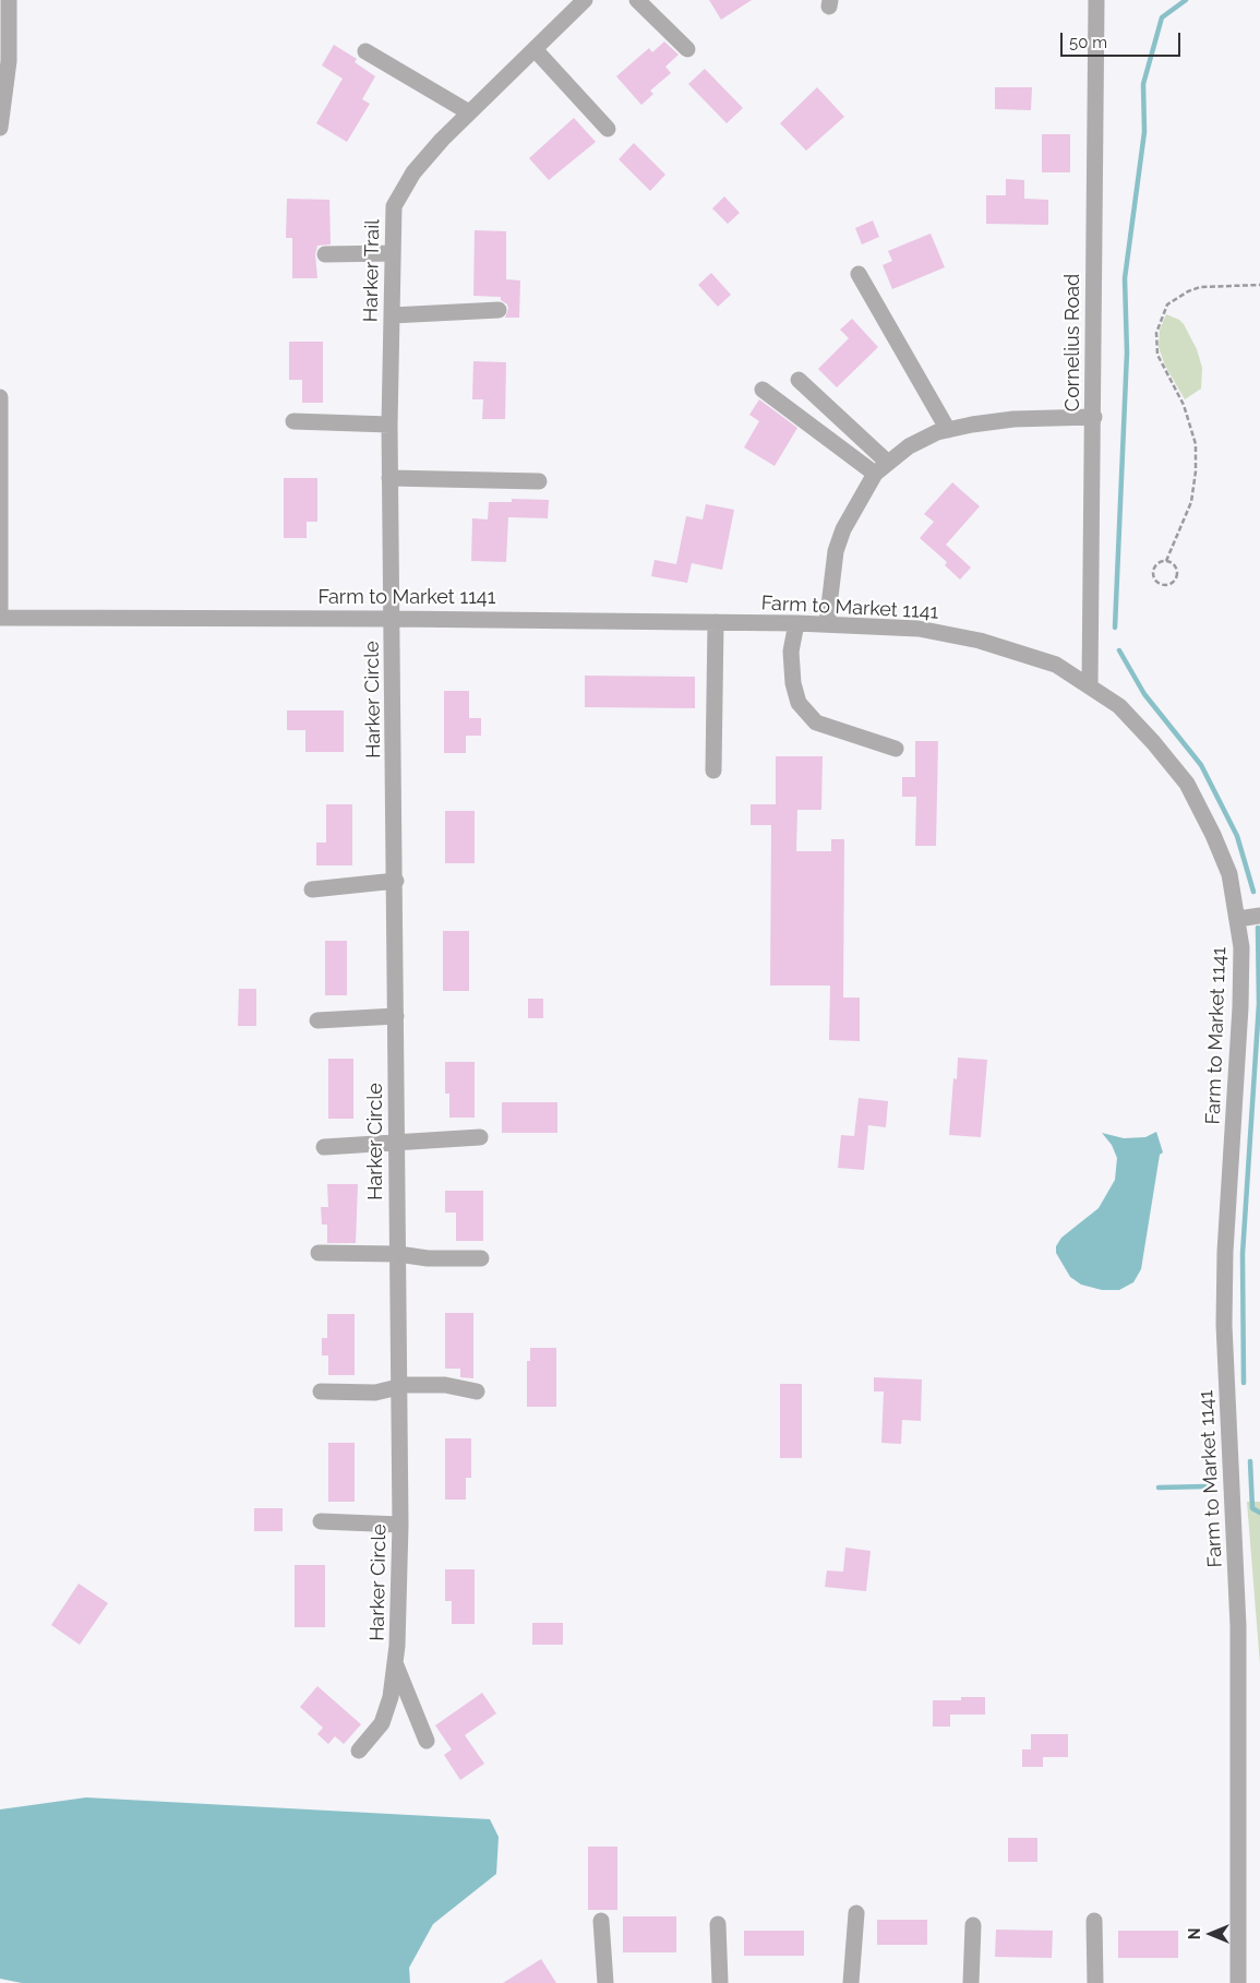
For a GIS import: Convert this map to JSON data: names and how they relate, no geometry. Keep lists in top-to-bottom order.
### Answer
{
  "streets": {
    "street": [
      "Harker Trail",
      "Cornelius Road",
      "Farm to Market 1141",
      "Harker Circle"
    ]
  },
  "crossings": [
    ["Harker Trail", "Farm to Market 1141"],
    ["Harker Trail", "Harker Circle"],
    ["Cornelius Road", "Farm to Market 1141"],
    ["Farm to Market 1141", "Harker Circle"]
  ],
  "scale_bar": "50 m",
  "north": "left"
}
